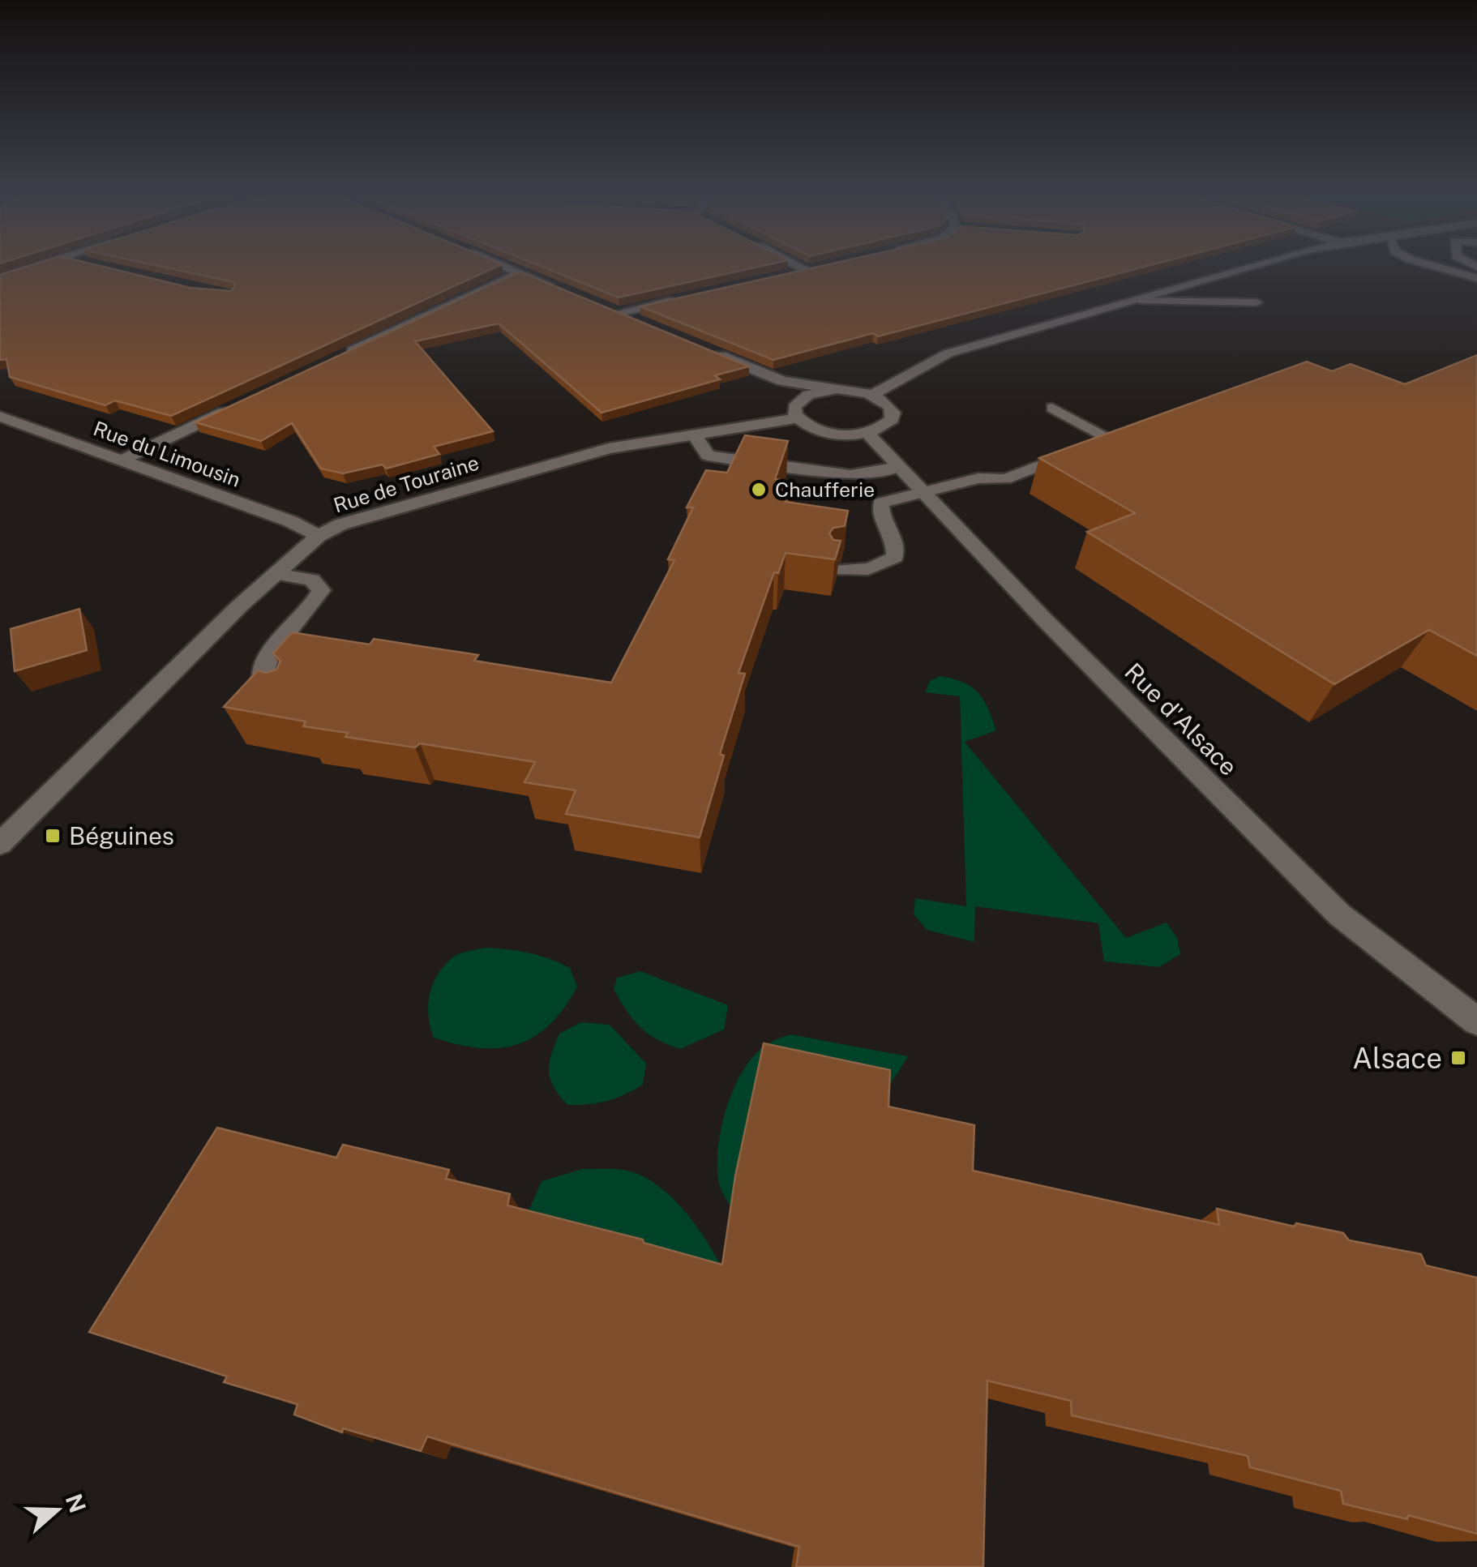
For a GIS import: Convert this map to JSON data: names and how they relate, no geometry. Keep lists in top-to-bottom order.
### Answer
{
  "streets": {
    "street": ["Rue du Limousin", "Rue de Touraine", "Rue d'Alsace"]
  },
  "crossings": [
    ["Rue du Limousin", "Rue de Touraine"]
  ],
  "places": {
    "other": ["Chaufferie"],
    "transit": ["Béguines", "Alsace"]
  },
  "north": "right"
}
